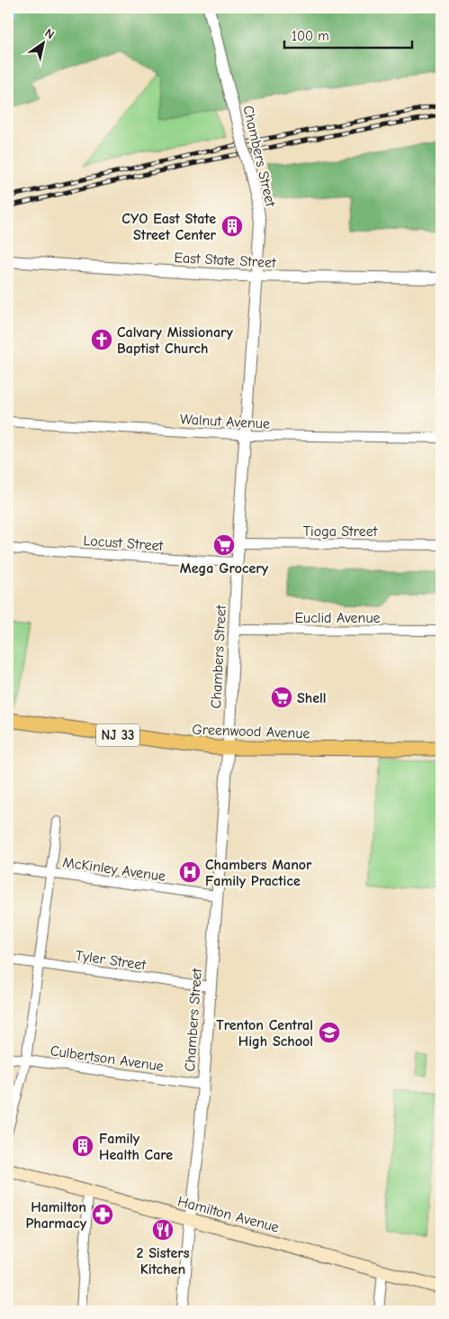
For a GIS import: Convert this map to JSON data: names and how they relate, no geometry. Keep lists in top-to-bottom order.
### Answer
{
  "streets": {
    "main road": ["Greenwood Avenue", "NJ 33", "Hamilton Avenue"],
    "street": [
      "Chambers Street",
      "East State Street",
      "Walnut Avenue",
      "Tioga Street",
      "Locust Street",
      "Euclid Avenue",
      "McKinley Avenue",
      "Tyler Street",
      "Culbertson Avenue"
    ]
  },
  "crossings": [
    ["Chambers Street", "East State Street"],
    ["Chambers Street", "Walnut Avenue"],
    ["Chambers Street", "Tioga Street"],
    ["Chambers Street", "Locust Street"],
    ["Chambers Street", "Euclid Avenue"],
    ["Chambers Street", "Greenwood Avenue"],
    ["Chambers Street", "McKinley Avenue"],
    ["Chambers Street", "Tyler Street"],
    ["Chambers Street", "Culbertson Avenue"],
    ["Chambers Street", "Hamilton Avenue"]
  ],
  "places": {
    "building": ["CYO East State Street Center", "Family Health Care"],
    "church": ["Calvary Missionary Baptist Church"],
    "supermarket": ["Mega Grocery", "Shell"],
    "hospital": ["Chambers Manor Family Practice"],
    "school or university": ["Trenton Central High School"],
    "pharmacy": ["Hamilton Pharmacy"],
    "restaurant": ["2 Sisters Kitchen"]
  },
  "scale_bar": "100 m",
  "north": "top right"
}
